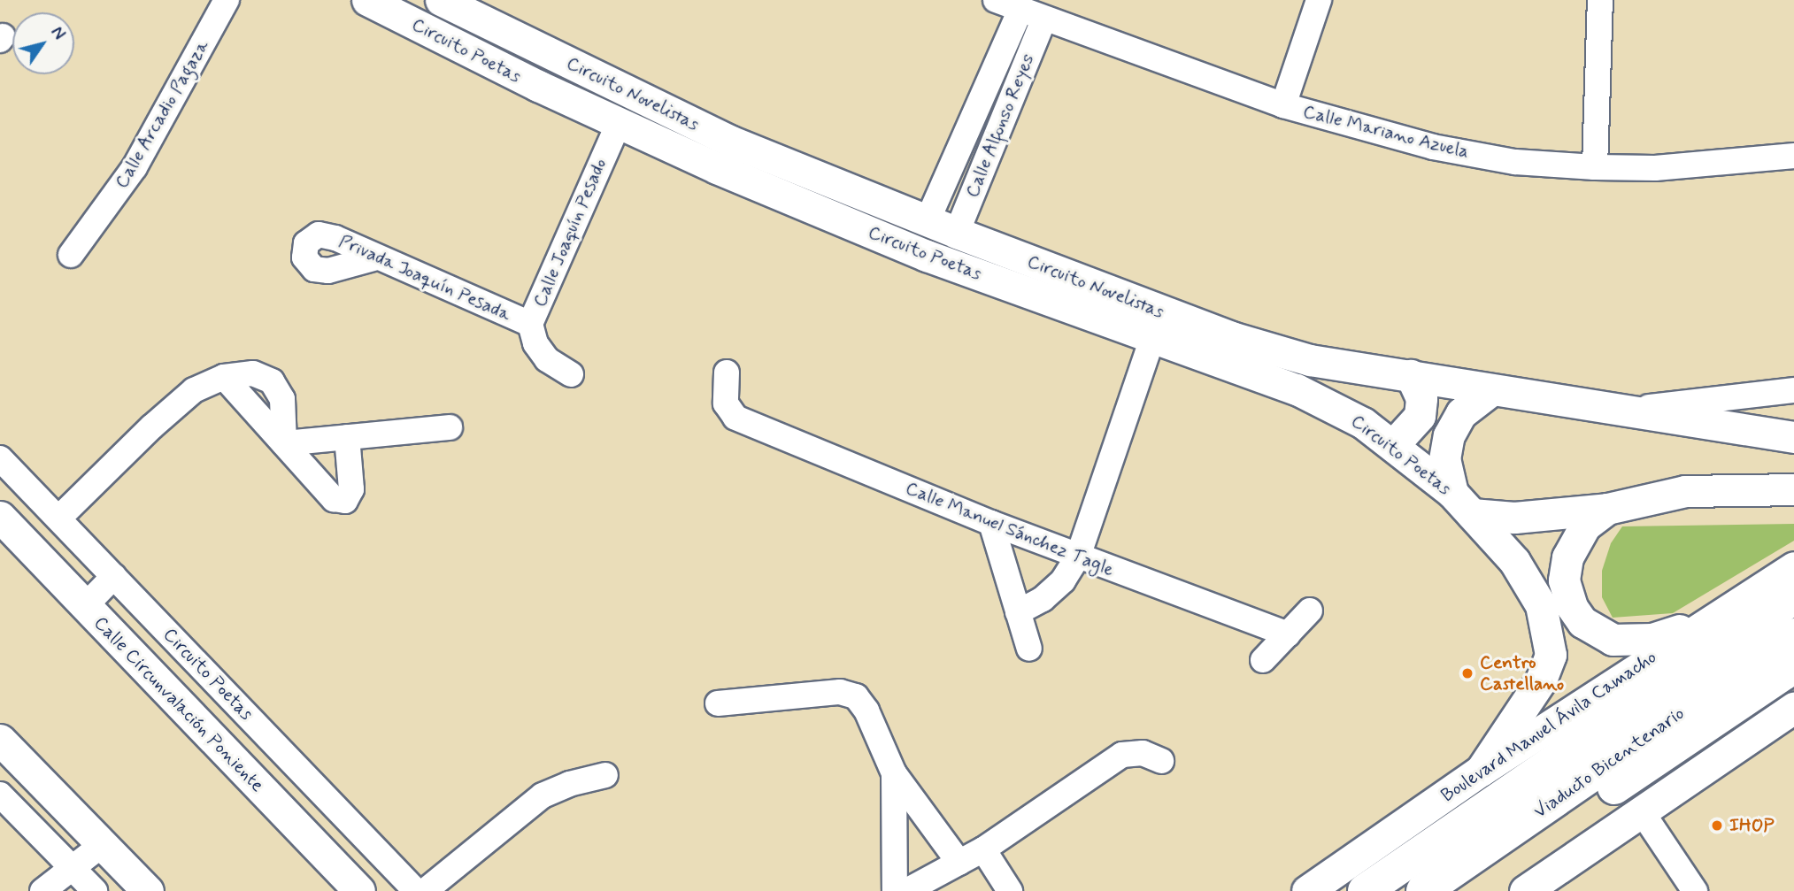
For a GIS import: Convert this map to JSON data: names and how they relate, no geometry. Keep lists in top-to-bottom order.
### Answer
{
  "streets": {
    "highway": ["Boulevard Manuel Ávila Camacho", "Viaducto Bicentenario"],
    "main road": ["Circuito Poetas", "Circuito Novelistas", "Calle Circunvalación Poniente"],
    "street": [
      "Calle Arcadio Pagaza",
      "Calle Alfonso Reyes",
      "Calle Mariano Azuela",
      "Calle Joaquín Pesado",
      "Privada Joaquín Pesada",
      "Calle Manuel Sánchez Tagle"
    ]
  },
  "crossings": [
    ["Circuito Poetas", "Calle Joaquín Pesado"],
    ["Circuito Poetas", "Boulevard Manuel Ávila Camacho"],
    ["Circuito Novelistas", "Calle Alfonso Reyes"],
    ["Calle Alfonso Reyes", "Calle Mariano Azuela"],
    ["Calle Joaquín Pesado", "Privada Joaquín Pesada"]
  ],
  "places": ["Centro Castellano", "IHOP"],
  "north": "top right"
}
